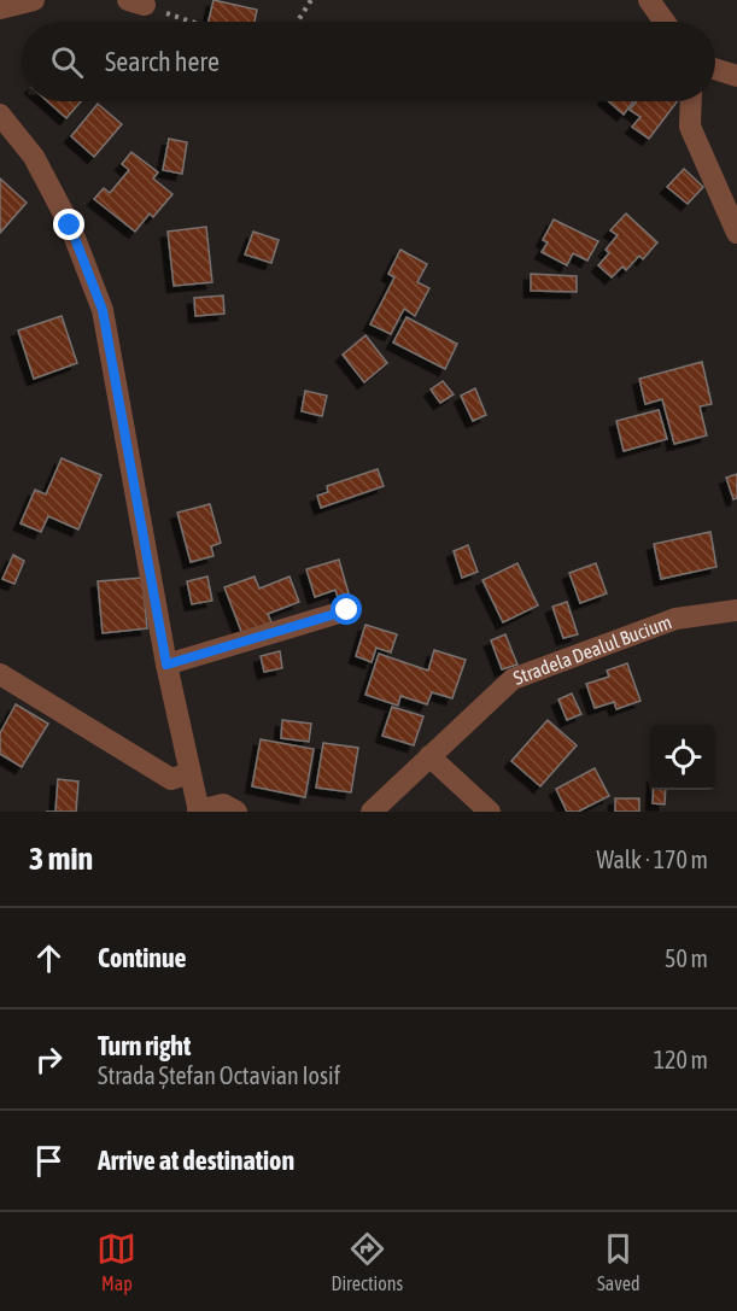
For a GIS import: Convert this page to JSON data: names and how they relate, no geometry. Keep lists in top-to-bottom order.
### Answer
{
  "streets": {
    "street": ["Stradela Dealul Bucium"]
  },
  "page": {
    "search": "Search here",
    "heading": ["3 min", "Walk · 170 m"],
    "list": [
      ["Continue", "50 m"],
      ["Turn right", "Strada Ștefan Octavian Iosif", "120 m"],
      "Arrive at destination"
    ],
    "nav": ["Map", "Directions", "Saved"]
  }
}
